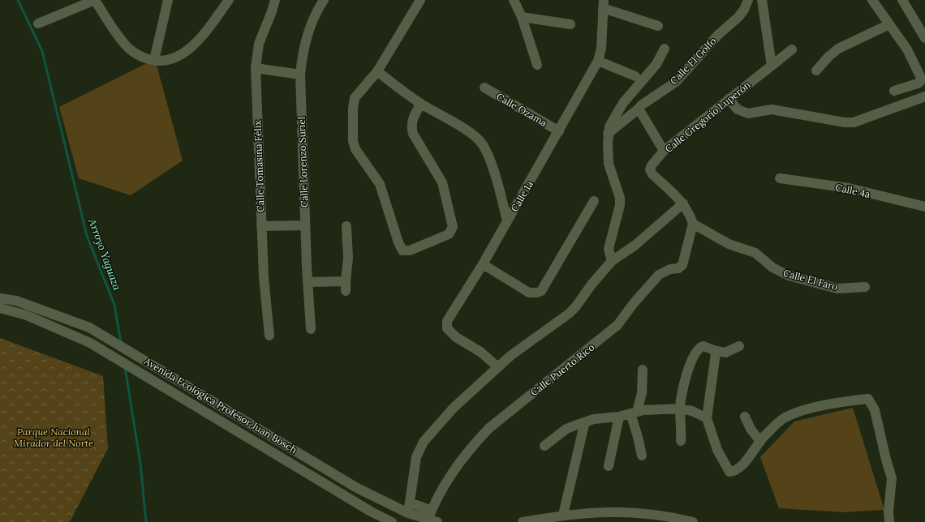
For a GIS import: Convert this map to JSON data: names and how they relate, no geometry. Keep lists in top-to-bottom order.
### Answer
{
  "streets": {
    "street": [
      "Calle El Golfo",
      "Calle Ozama",
      "Calle Gregorio Luperón",
      "Calle Lorenzo Suriel",
      "Calle Tomasina Félix",
      "Calle 4a",
      "Calle 1a",
      "Calle El Faro",
      "Calle Puerto Rico",
      "Avenida Ecológica Profesor Juan Bosch"
    ]
  },
  "crossings": [
    ["Calle Ozama", "Calle 1a"],
    ["Calle Gregorio Luperón", "Calle El Faro"],
    ["Calle Gregorio Luperón", "Calle Puerto Rico"],
    ["Calle El Faro", "Calle Puerto Rico"],
    ["Calle Puerto Rico", "Avenida Ecológica Profesor Juan Bosch"]
  ],
  "water": ["Arroyo Yaguaza"],
  "parks": ["Parque Nacional Mirador del Norte"]
}
